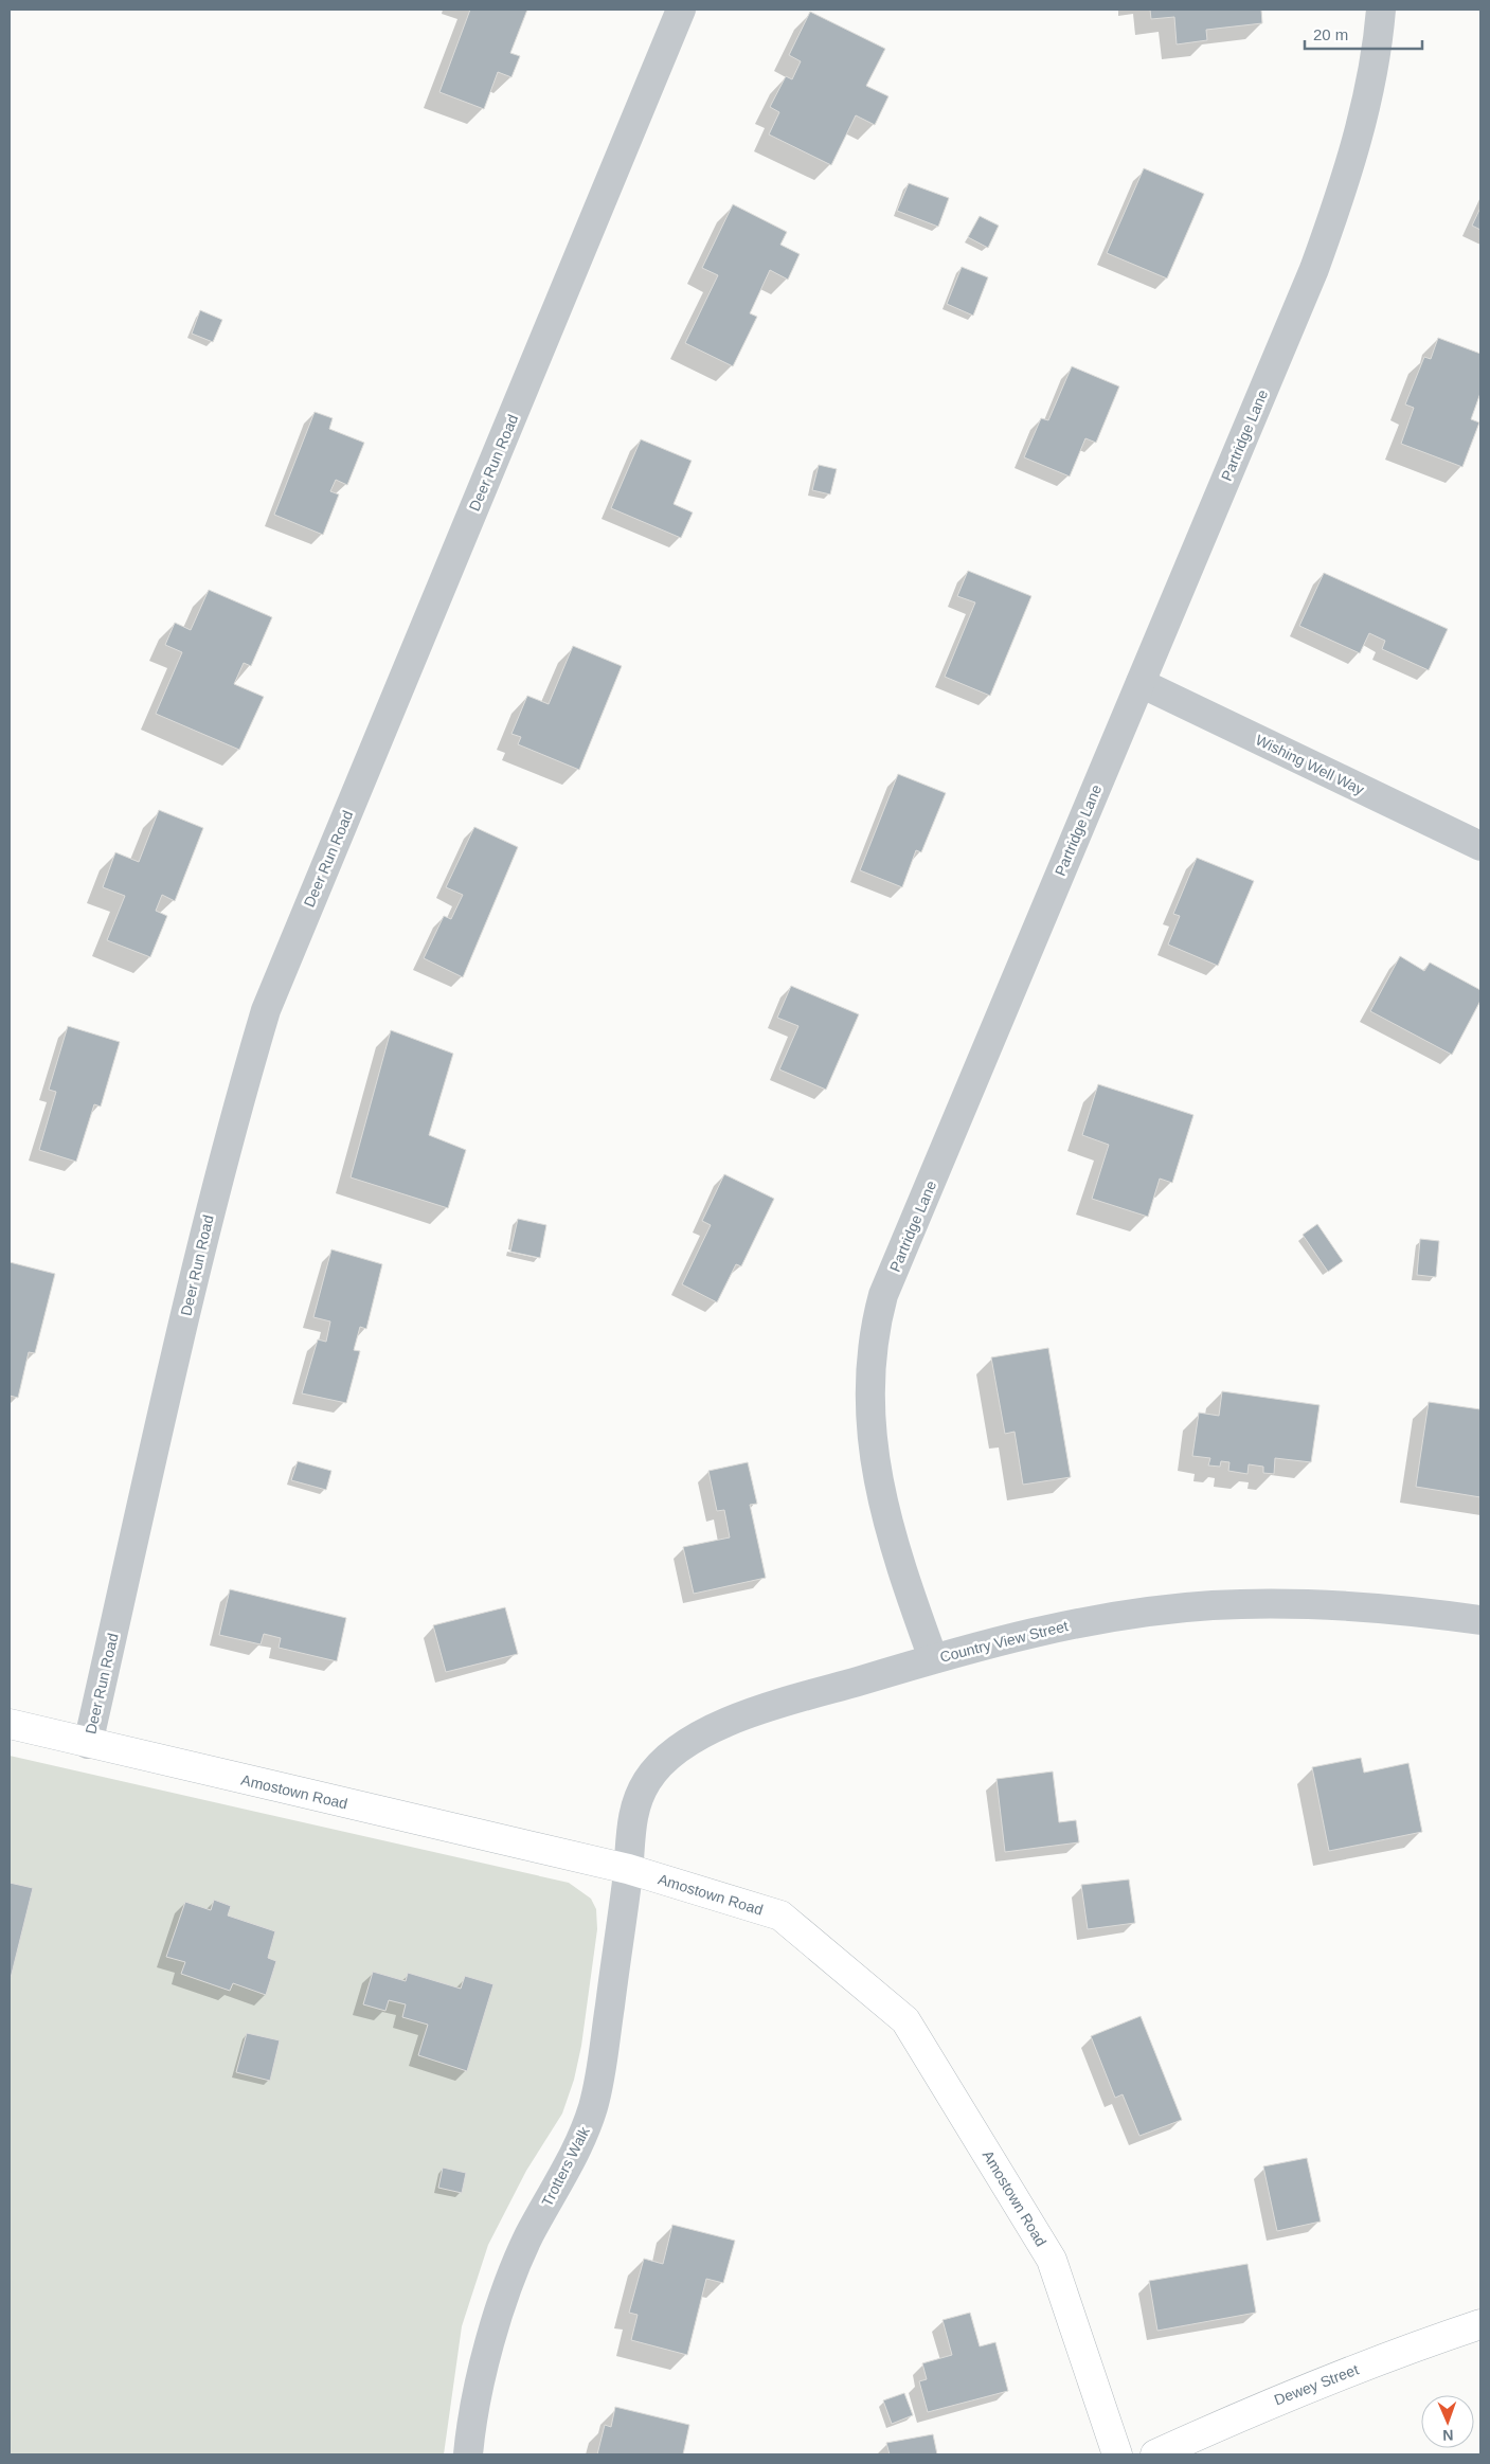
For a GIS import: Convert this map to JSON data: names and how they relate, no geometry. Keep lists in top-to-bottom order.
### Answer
{
  "streets": {
    "street": [
      "Partridge Lane",
      "Deer Run Road",
      "Wishing Well Way",
      "Country View Street",
      "Amostown Road",
      "Trotters Walk",
      "Dewey Street"
    ]
  },
  "crossings": [
    ["Partridge Lane", "Wishing Well Way"],
    ["Partridge Lane", "Country View Street"],
    ["Deer Run Road", "Amostown Road"],
    ["Country View Street", "Amostown Road"],
    ["Country View Street", "Trotters Walk"],
    ["Amostown Road", "Trotters Walk"]
  ],
  "scale_bar": "20 m",
  "north": "bottom"
}
